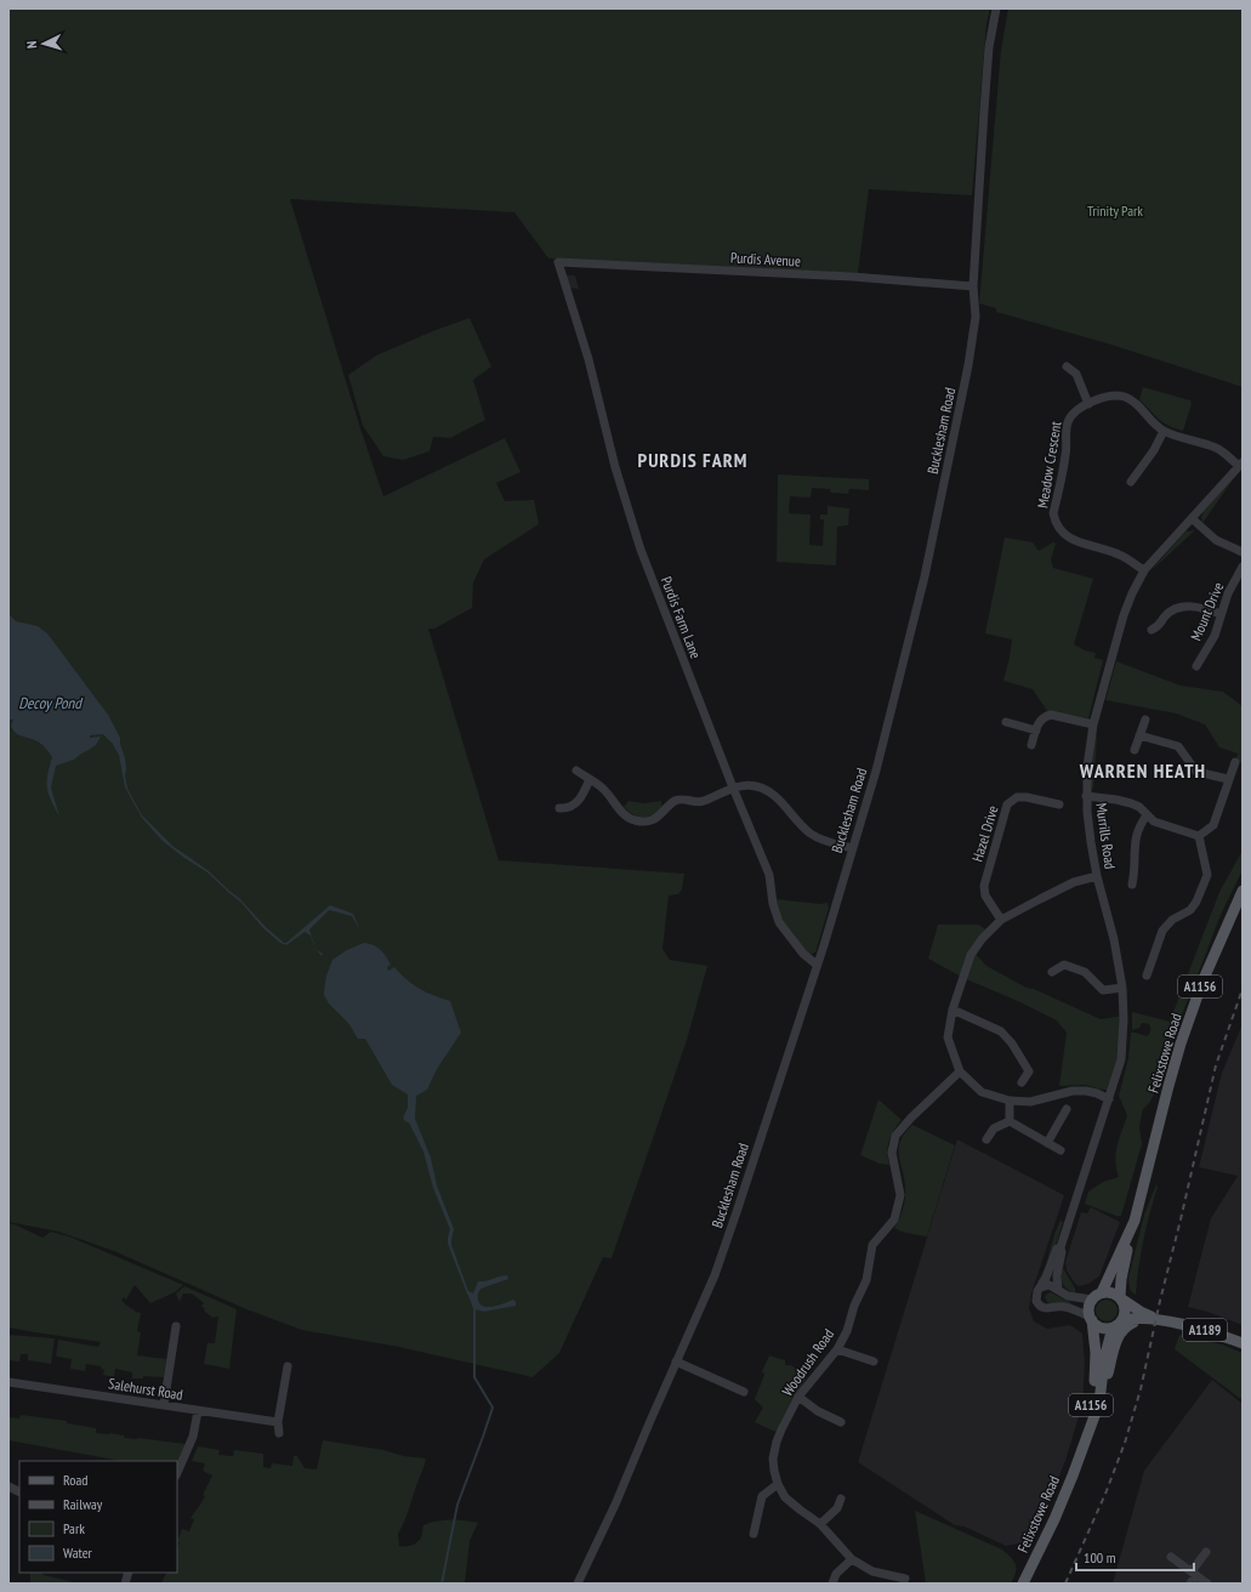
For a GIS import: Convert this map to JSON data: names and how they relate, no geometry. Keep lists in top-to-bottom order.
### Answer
{
  "streets": {
    "main road": ["A1156", "Felixstowe Road", "A1189"],
    "street": [
      "Purdis Avenue",
      "Bucklesham Road",
      "Meadow Crescent",
      "Mount Drive",
      "Purdis Farm Lane",
      "Hazel Drive",
      "Murrills Road",
      "Woodrush Road",
      "Salehurst Road"
    ]
  },
  "crossings": [
    ["Purdis Avenue", "Bucklesham Road"],
    ["Purdis Avenue", "Purdis Farm Lane"],
    ["Bucklesham Road", "Purdis Farm Lane"],
    ["Meadow Crescent", "Murrills Road"],
    ["Felixstowe Road", "A1189"]
  ],
  "districts": ["PURDIS FARM", "WARREN HEATH"],
  "water": ["Decoy Pond"],
  "parks": ["Trinity Park"],
  "legend": [
    "Road",
    "Railway",
    "Park",
    "Water"
  ],
  "scale_bar": "100 m",
  "north": "left"
}
